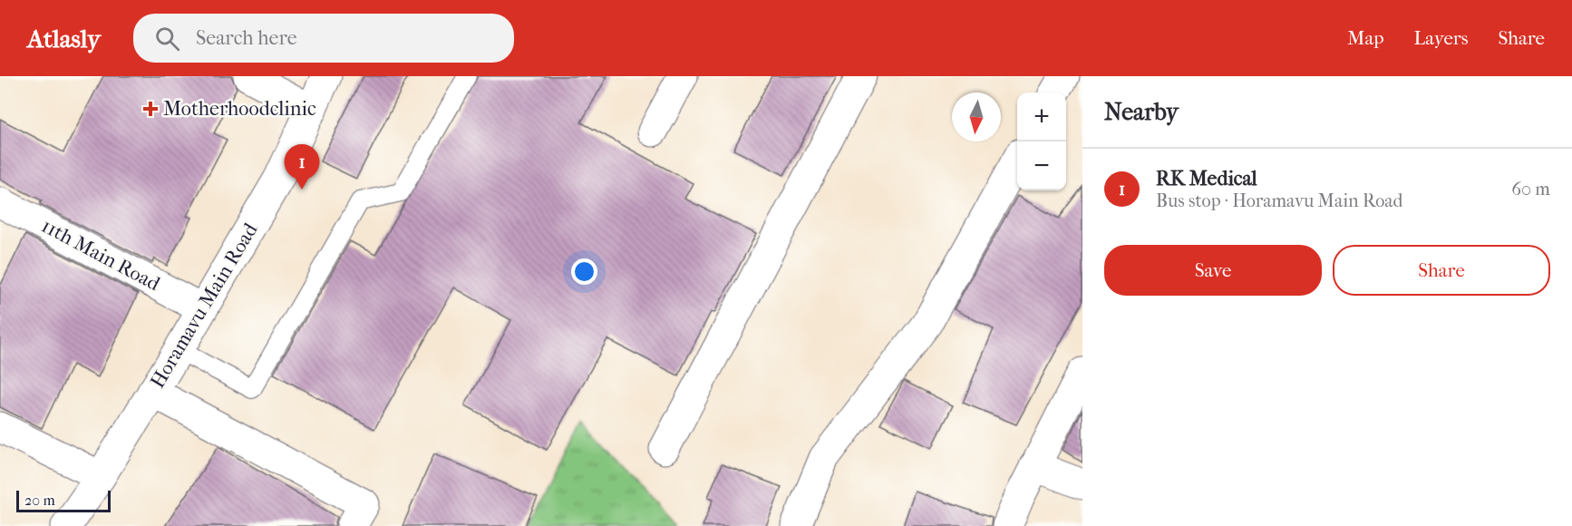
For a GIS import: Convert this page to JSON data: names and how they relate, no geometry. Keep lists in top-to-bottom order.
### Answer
{
  "streets": {
    "street": ["11th Main Road", "Horamavu Main Road"]
  },
  "crossings": [
    ["11th Main Road", "Horamavu Main Road"]
  ],
  "places": {
    "health": ["Motherhoodclinic"]
  },
  "scale_bar": "20 m",
  "north": "bottom",
  "page": {
    "header": "Atlasly",
    "search": "Search here",
    "nav": ["Map", "Layers", "Share"],
    "heading": "Nearby",
    "map_buttons": ["+", "−"],
    "pins": "1",
    "list": [
      {
        "mark": "1",
        "name": "RK Medical",
        "note": "Bus stop · Horamavu Main Road",
        "value": "60 m"
      }
    ],
    "buttons": ["Save", "Share"],
    "scale": "20 m"
  }
}
